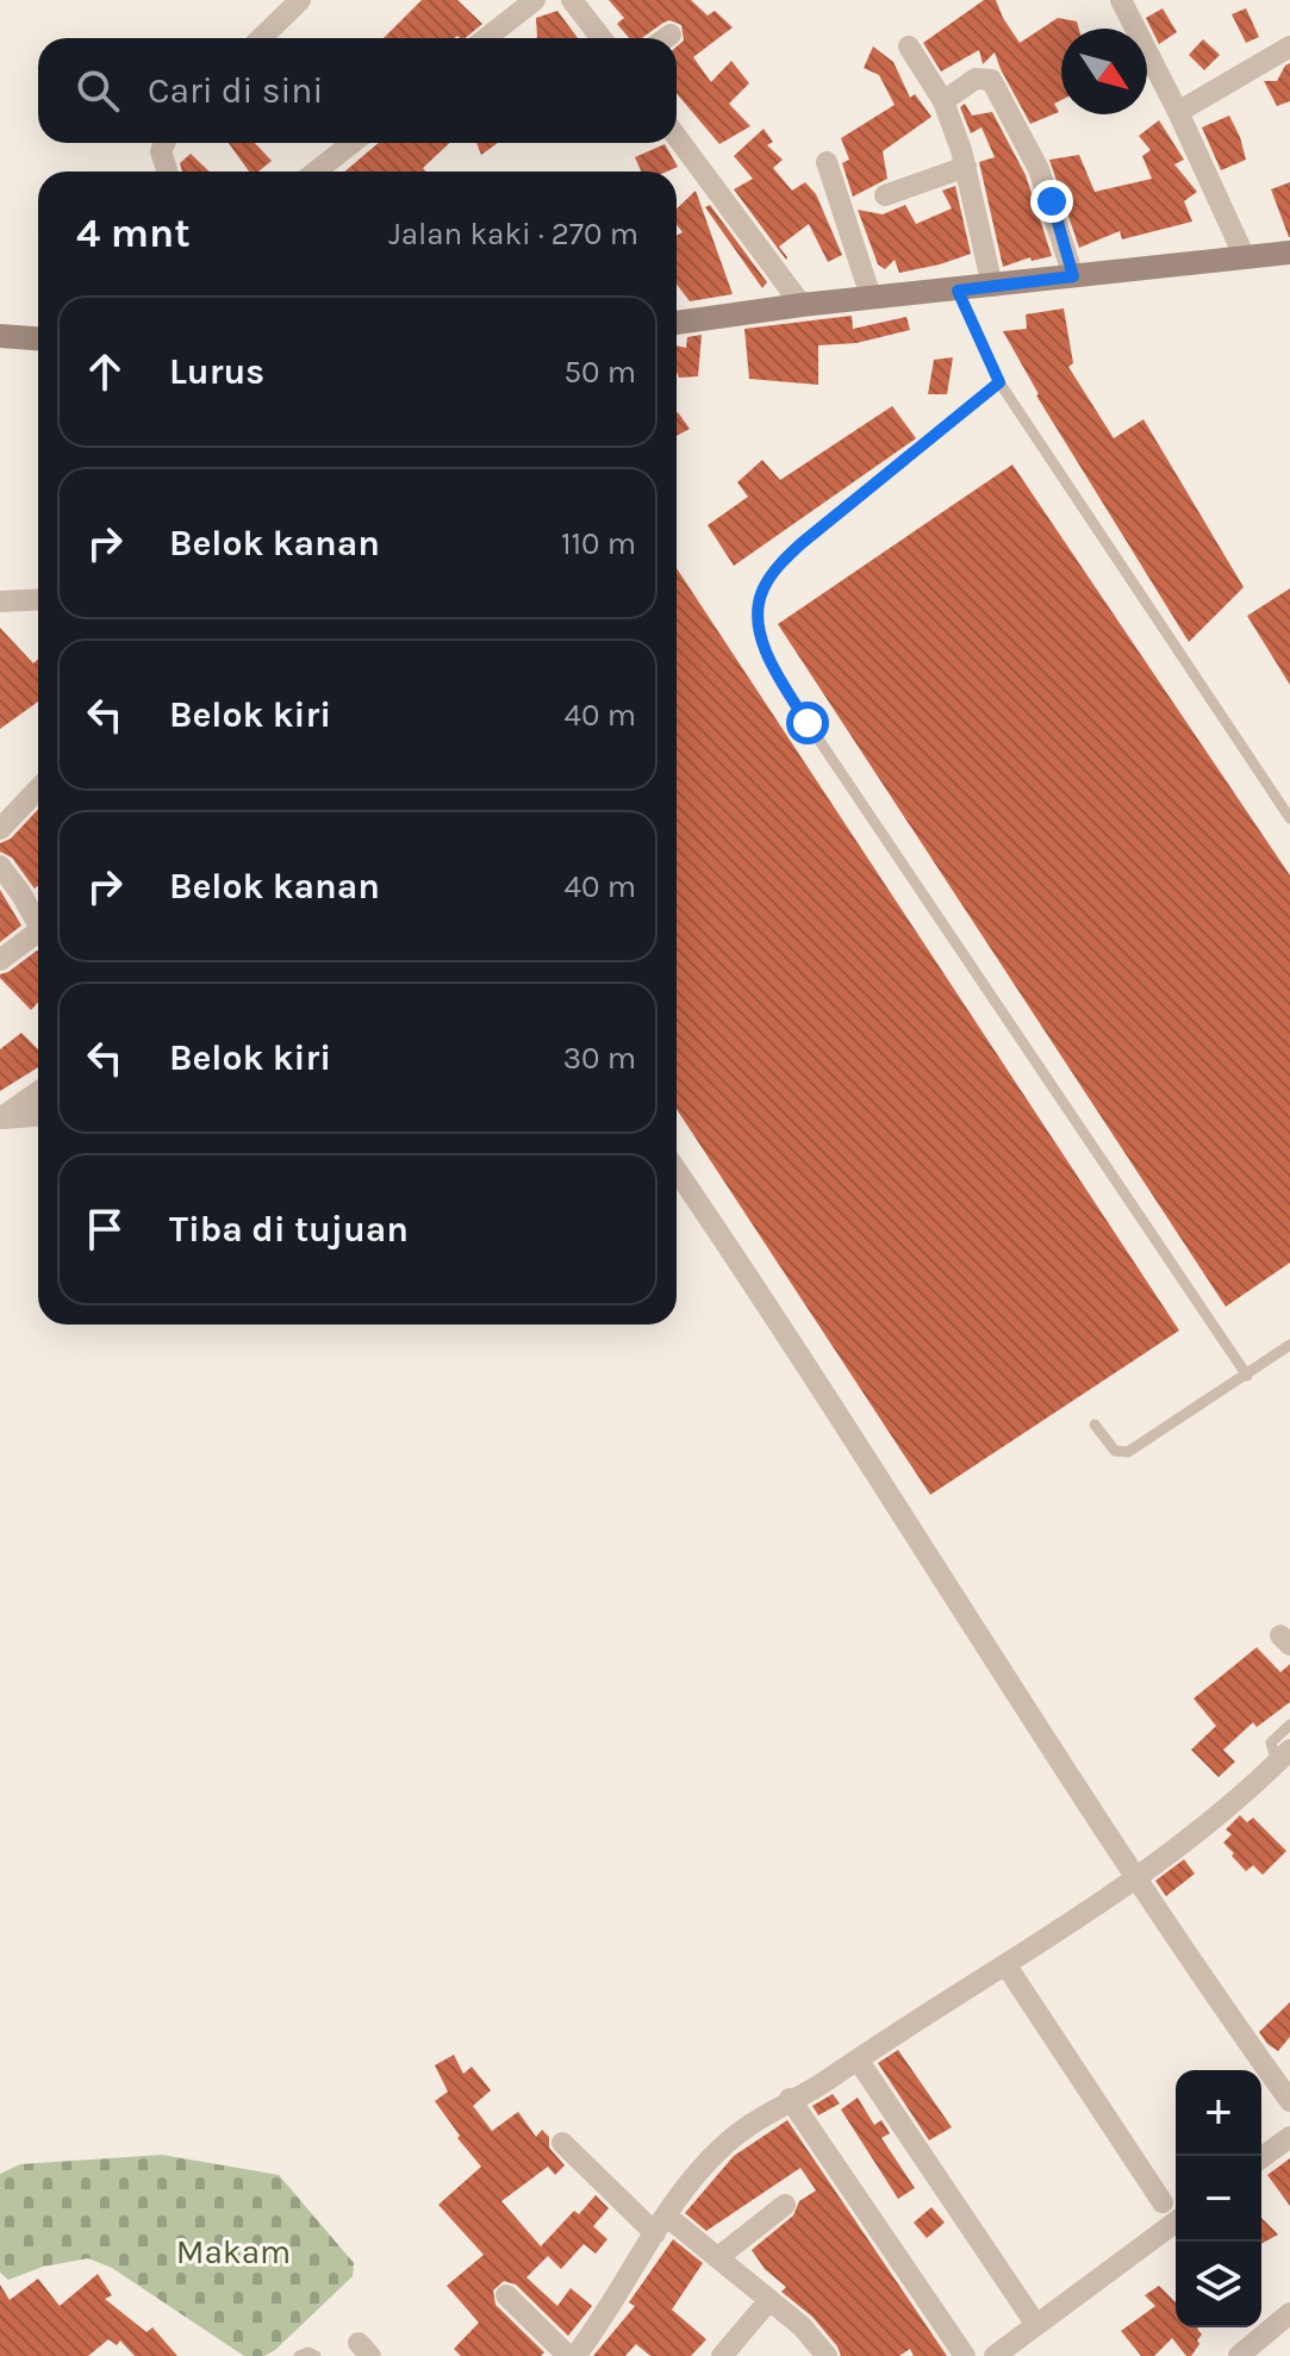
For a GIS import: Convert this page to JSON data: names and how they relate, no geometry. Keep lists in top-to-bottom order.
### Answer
{
  "parks": ["Makam"],
  "north": "bottom right",
  "page": {
    "search": "Cari di sini",
    "heading": ["4 mnt", "Jalan kaki · 270 m"],
    "list": [
      ["Lurus", "50 m"],
      ["Belok kanan", "110 m"],
      ["Belok kiri", "40 m"],
      ["Belok kanan", "40 m"],
      ["Belok kiri", "30 m"],
      "Tiba di tujuan"
    ],
    "map_buttons": ["+", "−"]
  }
}
